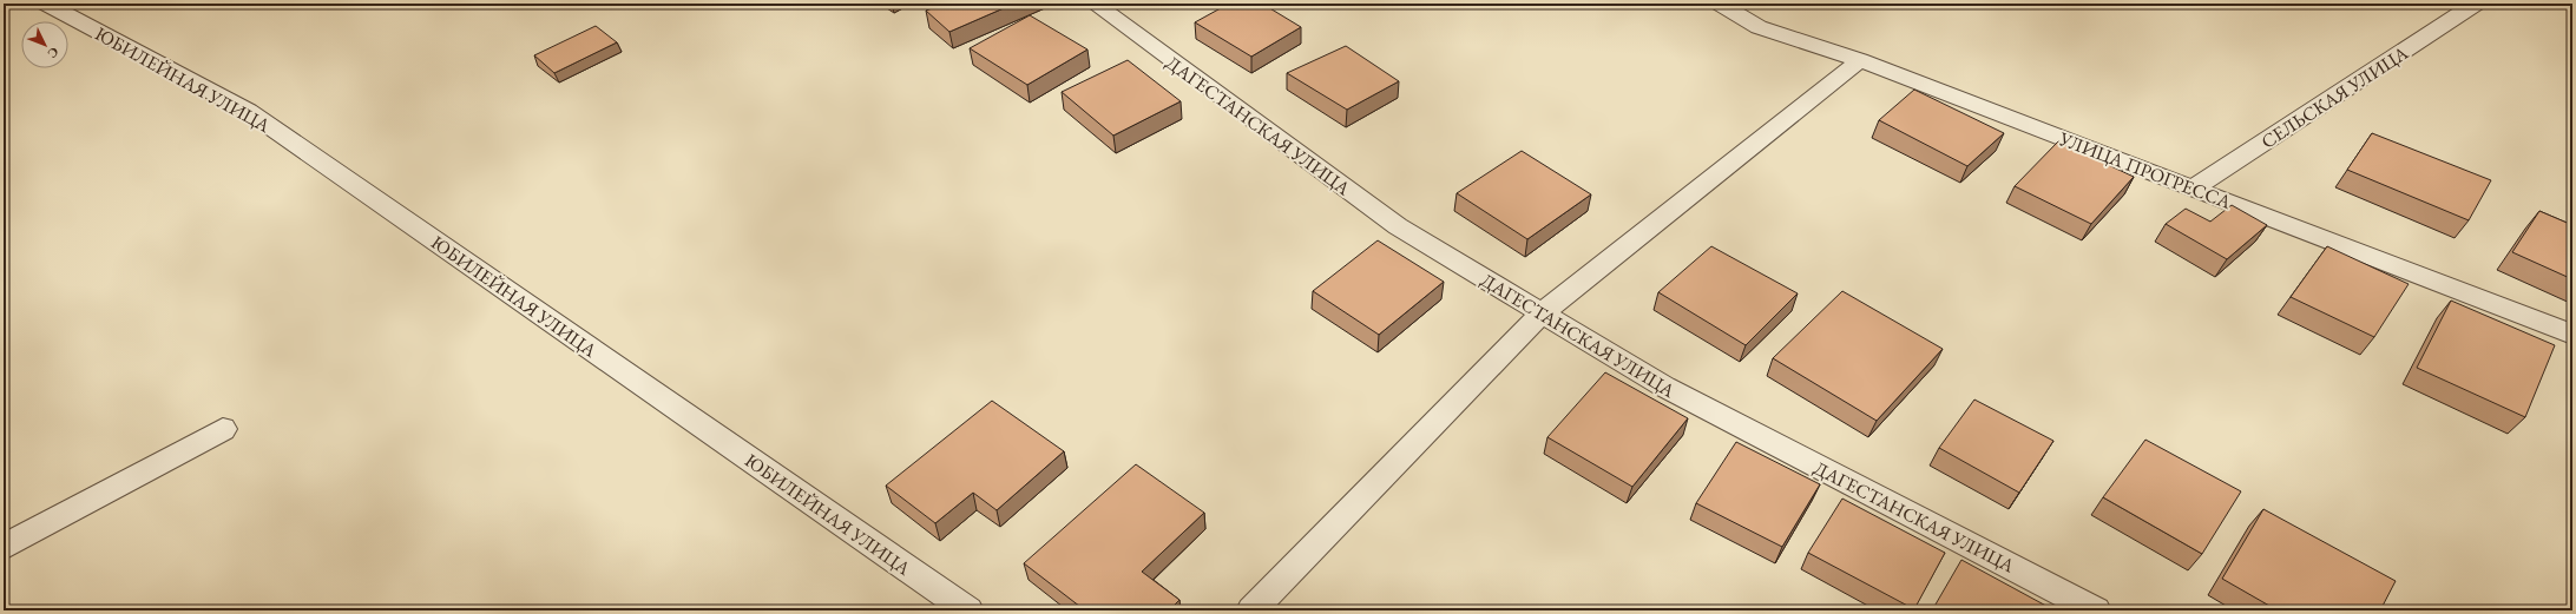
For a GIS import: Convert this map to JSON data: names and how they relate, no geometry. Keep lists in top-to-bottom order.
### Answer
{
  "streets": {
    "street": [
      "ЮБИЛЕЙНАЯ УЛИЦА",
      "СЕЛЬСКАЯ УЛИЦА",
      "ДАГЕСТАНСКАЯ УЛИЦА",
      "УЛИЦА ПРОГРЕССА"
    ]
  },
  "crossings": [
    ["СЕЛЬСКАЯ УЛИЦА", "УЛИЦА ПРОГРЕССА"]
  ],
  "north": "bottom right"
}
